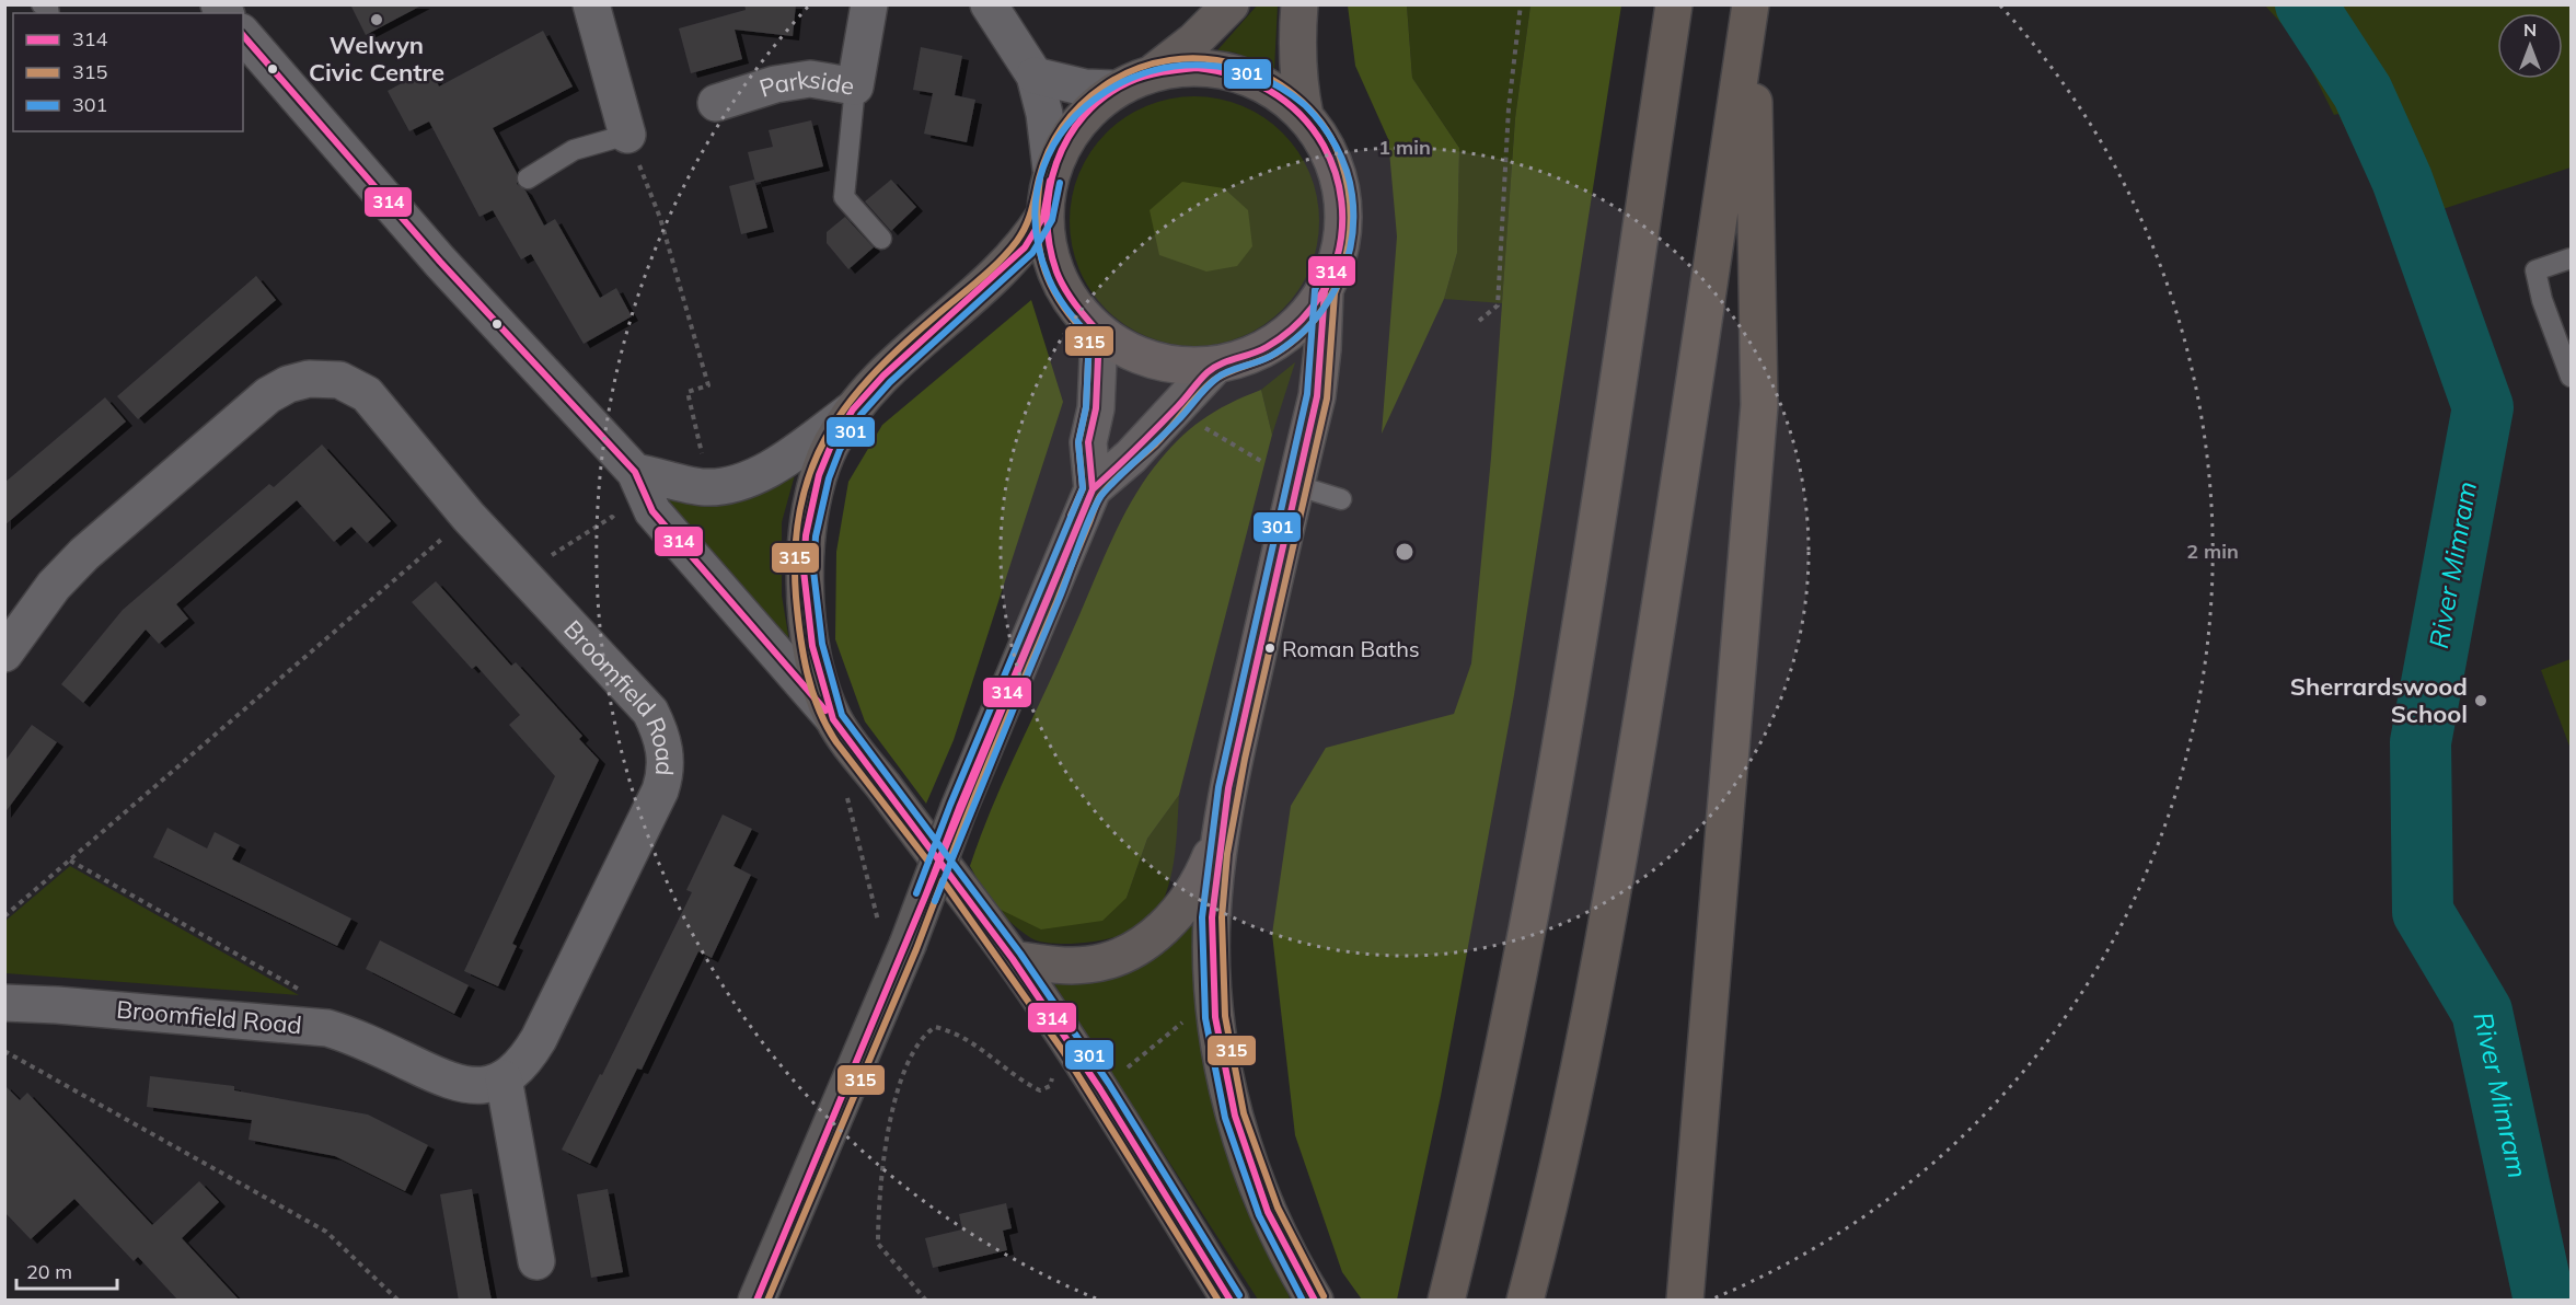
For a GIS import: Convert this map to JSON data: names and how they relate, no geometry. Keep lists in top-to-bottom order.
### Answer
{
  "streets": {
    "street": ["Parkside", "Broomfield Road"]
  },
  "water": ["River Mimram"],
  "places": ["Welwyn Civic Centre", "Roman Baths", "Sherrardswood School"],
  "lines": ["transit line 314", "transit line 315", "transit line 301"],
  "legend": ["314", "315", "301"],
  "scale_bar": "20 m",
  "north": "top",
  "rings": ["1 min", "2 min"]
}
